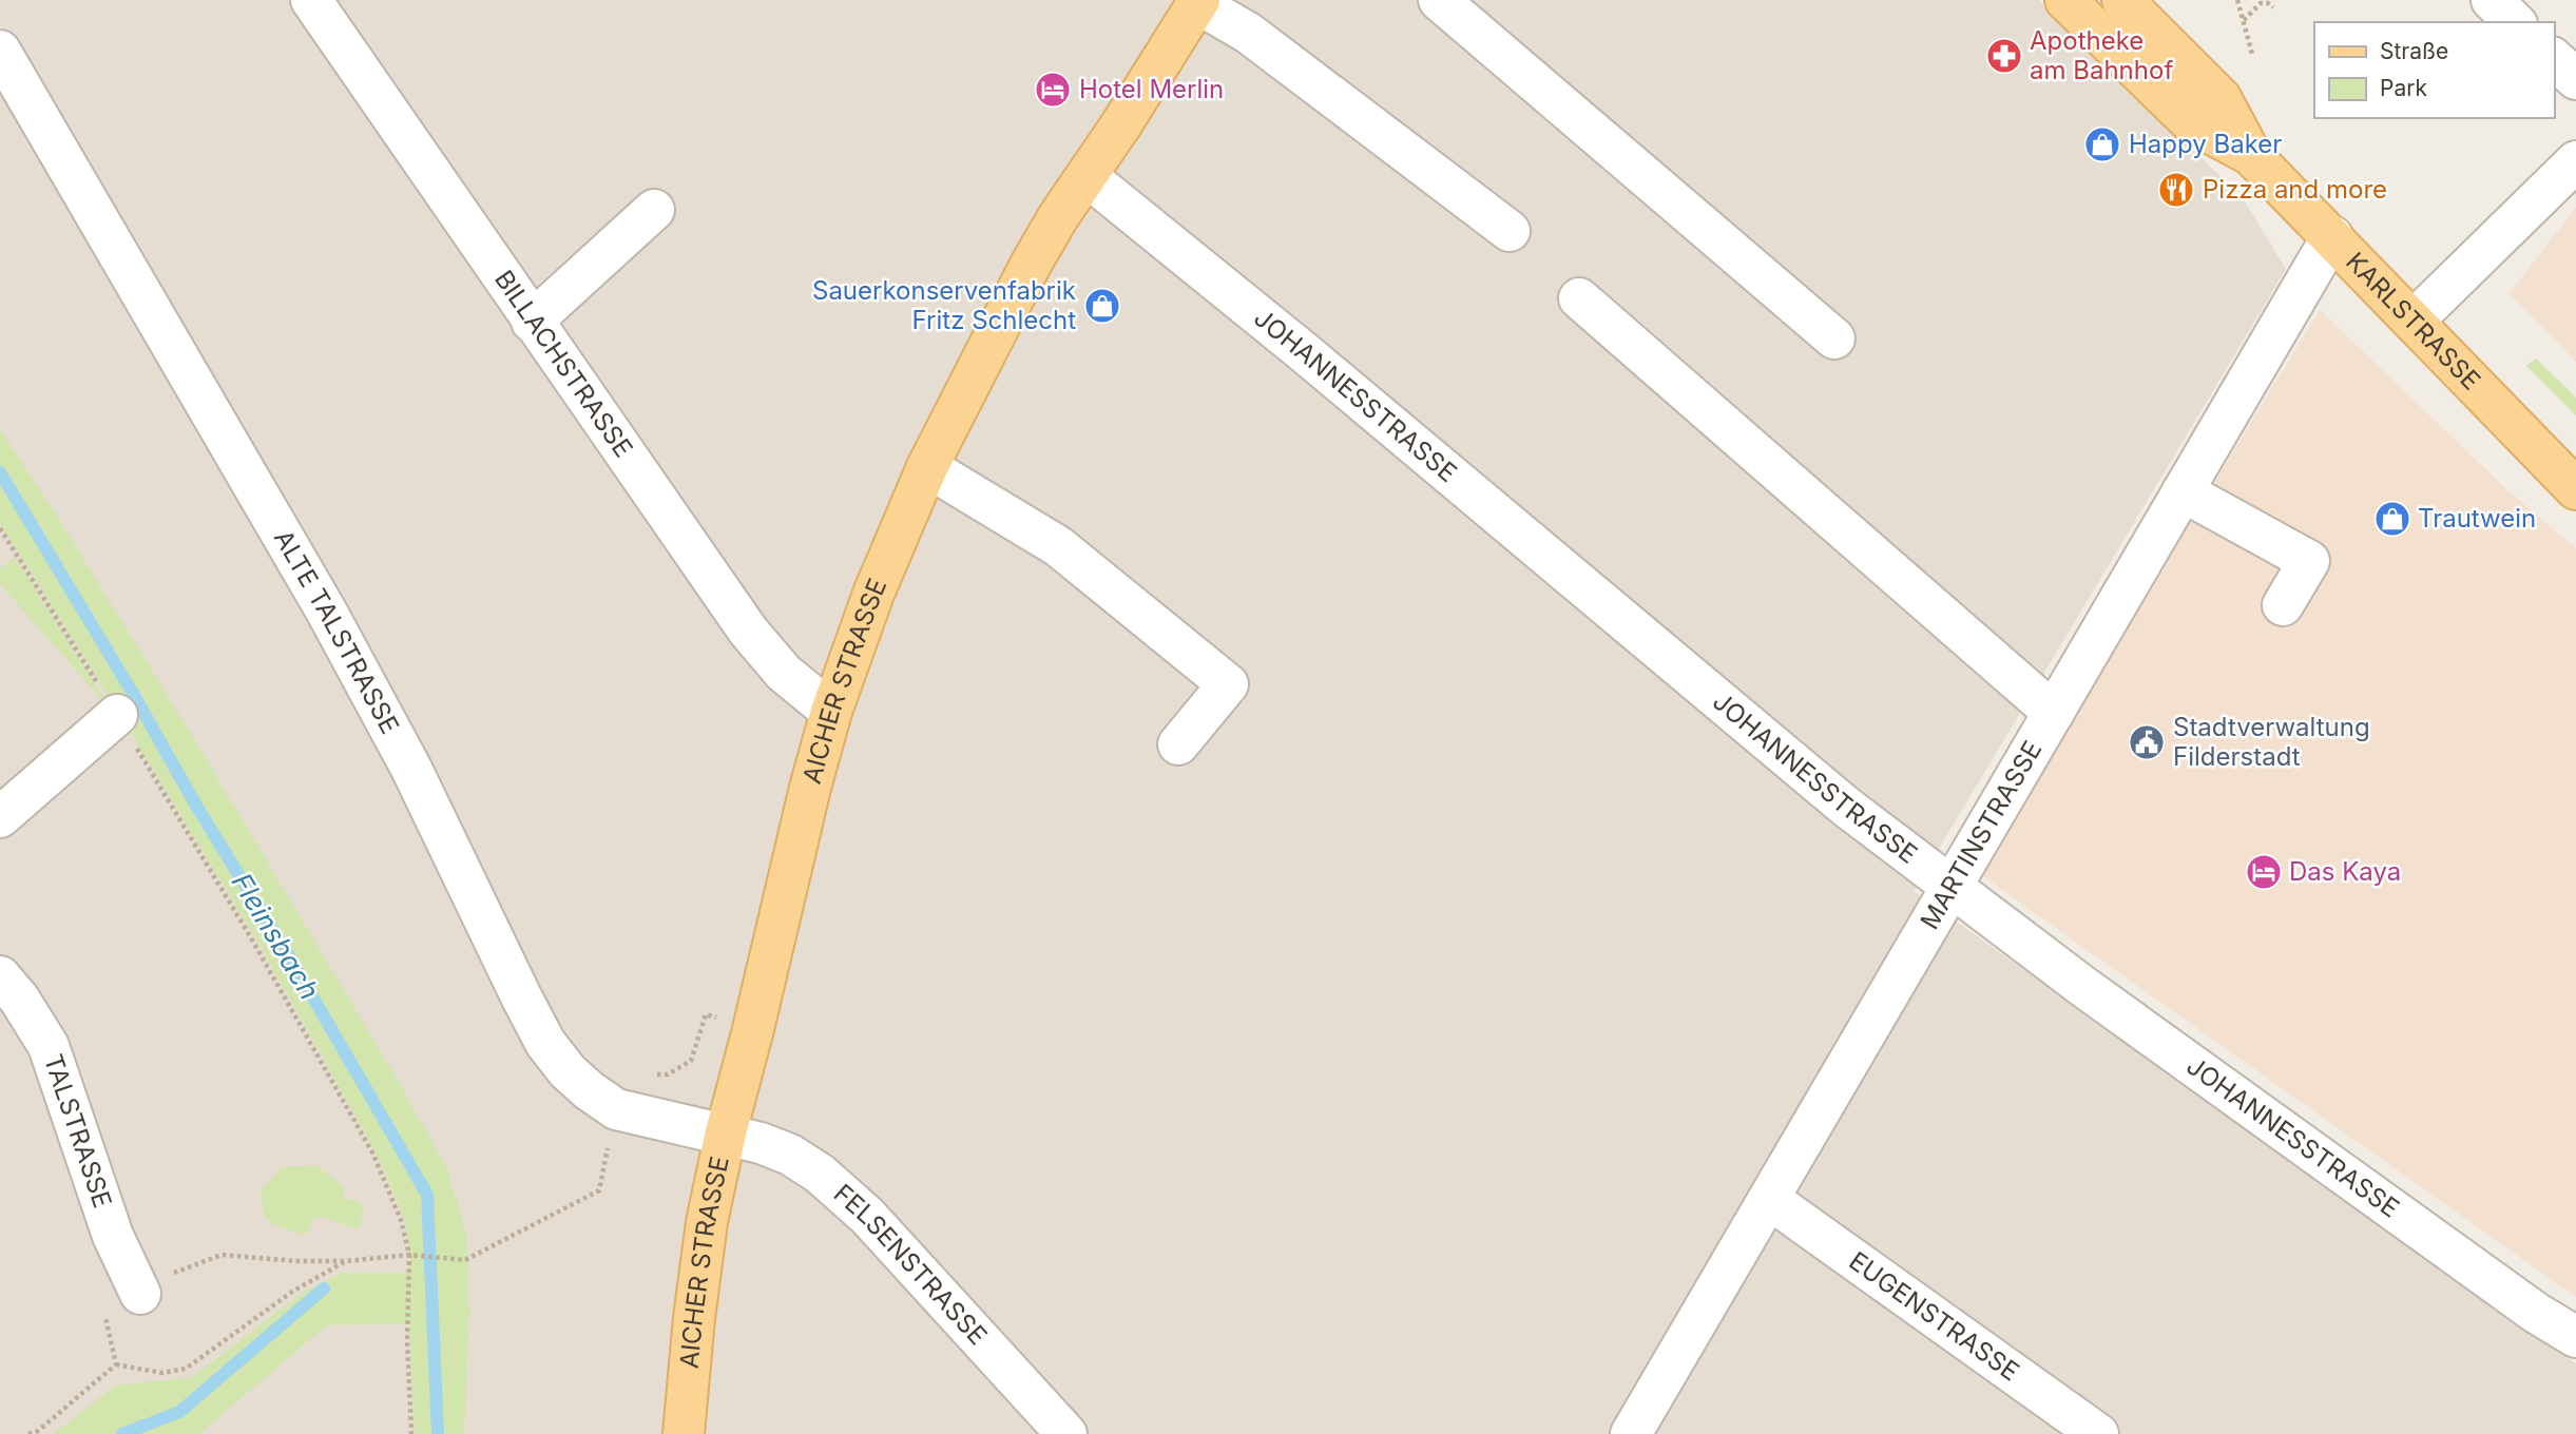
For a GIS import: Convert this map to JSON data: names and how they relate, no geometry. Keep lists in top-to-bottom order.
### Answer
{
  "streets": {
    "main road": ["KARLSTRASSE", "AICHER STRASSE"],
    "street": [
      "BILLACHSTRASSE",
      "JOHANNESSTRASSE",
      "ALTE TALSTRASSE",
      "MARTINSTRASSE",
      "TALSTRASSE",
      "FELSENSTRASSE",
      "EUGENSTRASSE"
    ]
  },
  "crossings": [
    ["KARLSTRASSE", "MARTINSTRASSE"],
    ["BILLACHSTRASSE", "AICHER STRASSE"],
    ["JOHANNESSTRASSE", "AICHER STRASSE"],
    ["JOHANNESSTRASSE", "MARTINSTRASSE"],
    ["ALTE TALSTRASSE", "AICHER STRASSE"],
    ["ALTE TALSTRASSE", "FELSENSTRASSE"],
    ["AICHER STRASSE", "FELSENSTRASSE"],
    ["MARTINSTRASSE", "EUGENSTRASSE"]
  ],
  "water": ["Fleinsbach"],
  "places": {
    "pharmacy": ["Apotheke am Bahnhof"],
    "hotel": ["Hotel Merlin", "Das Kaya"],
    "shop": ["Happy Baker", "Sauerkonservenfabrik Fritz Schlecht", "Trautwein"],
    "restaurant": ["Pizza and more"],
    "public building": ["Stadtverwaltung Filderstadt"]
  },
  "legend": ["Straße", "Park"]
}
